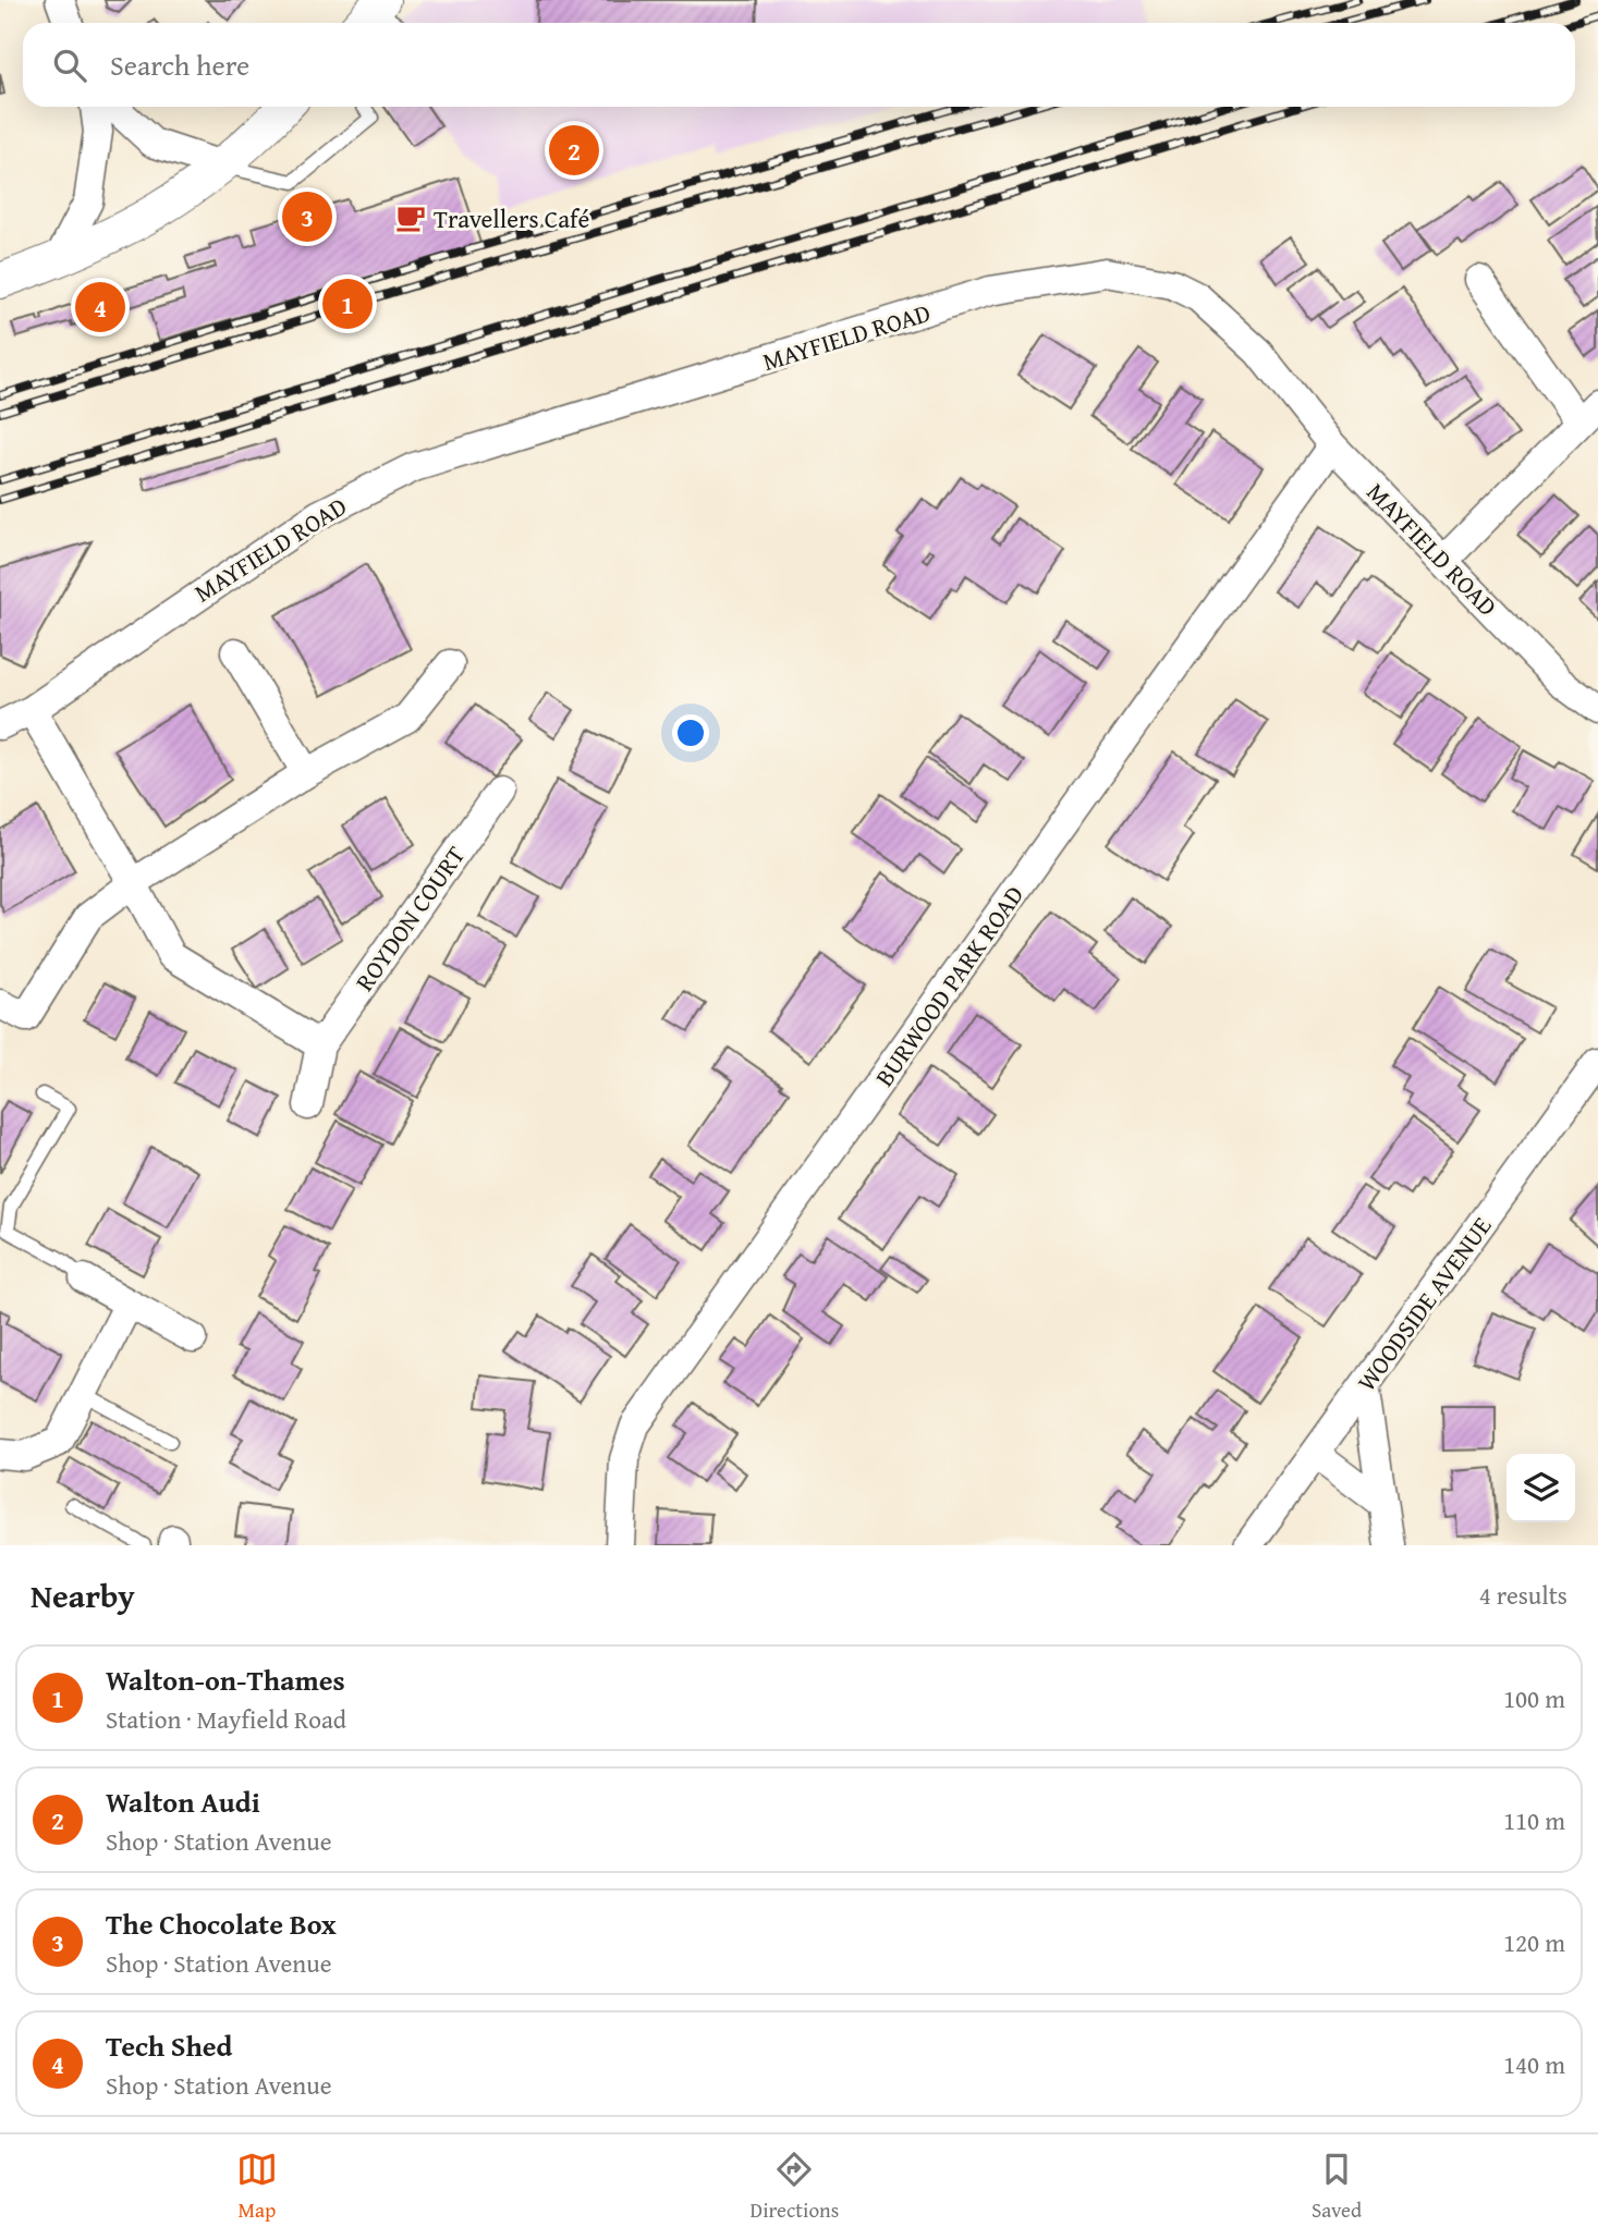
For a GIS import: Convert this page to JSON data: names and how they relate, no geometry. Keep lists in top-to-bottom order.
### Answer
{
  "streets": {
    "street": [
      "MAYFIELD ROAD",
      "ROYDON COURT",
      "BURWOOD PARK ROAD",
      "WOODSIDE AVENUE"
    ]
  },
  "crossings": [
    ["MAYFIELD ROAD", "BURWOOD PARK ROAD"]
  ],
  "places": {
    "cafe": ["Travellers Café"]
  },
  "page": {
    "search": "Search here",
    "pins": [
      "2",
      "3",
      "1",
      "4"
    ],
    "heading": ["Nearby", "4 results"],
    "list": [
      {
        "mark": "1",
        "name": "Walton-on-Thames",
        "note": "Station · Mayfield Road",
        "value": "100 m"
      },
      {
        "mark": "2",
        "name": "Walton Audi",
        "note": "Shop · Station Avenue",
        "value": "110 m"
      },
      {
        "mark": "3",
        "name": "The Chocolate Box",
        "note": "Shop · Station Avenue",
        "value": "120 m"
      },
      {
        "mark": "4",
        "name": "Tech Shed",
        "note": "Shop · Station Avenue",
        "value": "140 m"
      }
    ],
    "nav": ["Map", "Directions", "Saved"]
  }
}
